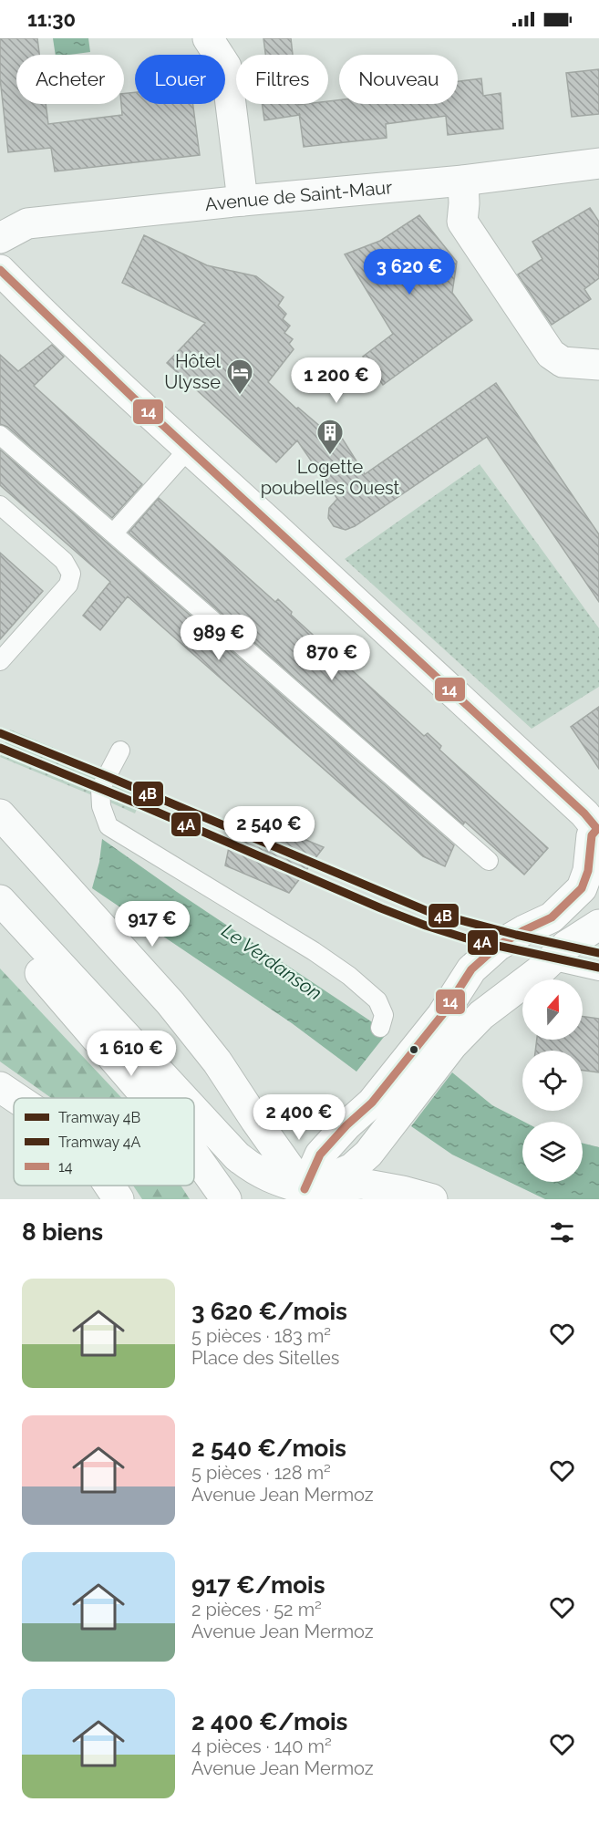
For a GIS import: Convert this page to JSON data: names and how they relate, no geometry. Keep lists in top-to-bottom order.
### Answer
{
  "streets": {
    "street": ["Avenue de Saint-Maur"]
  },
  "water": ["Le Verdanson"],
  "places": {
    "hotel": ["Hôtel Ulysse"],
    "building": ["Logette poubelles Ouest"]
  },
  "lines": ["transit line 14", "tram line 4B", "tram line 4A"],
  "legend": ["Tramway 4B", "Tramway 4A", "14"],
  "north": "top",
  "page": {
    "status": "11:30",
    "chip": [
      "Acheter",
      "Louer",
      "Filtres",
      "Nouveau"
    ],
    "price": [
      "3 620 €",
      "1 200 €",
      "989 €",
      "870 €",
      "2 540 €",
      "917 €",
      "1 610 €",
      "2 400 €"
    ],
    "heading": "8 biens",
    "list": [
      {
        "name": "3 620 €/mois",
        "note": "5 pièces · 183 m² · Place des Sitelles"
      },
      {
        "name": "2 540 €/mois",
        "note": "5 pièces · 128 m² · Avenue Jean Mermoz"
      },
      {
        "name": "917 €/mois",
        "note": "2 pièces · 52 m² · Avenue Jean Mermoz"
      },
      {
        "name": "2 400 €/mois",
        "note": "4 pièces · 140 m² · Avenue Jean Mermoz"
      }
    ]
  }
}
